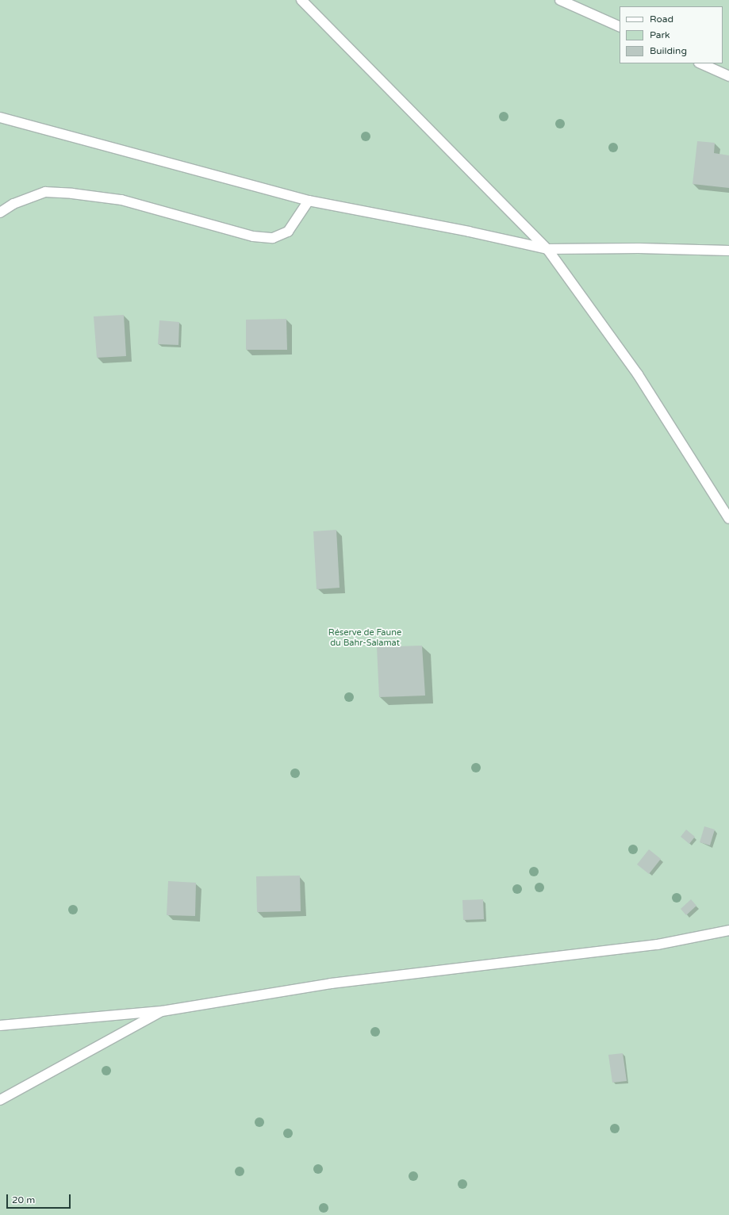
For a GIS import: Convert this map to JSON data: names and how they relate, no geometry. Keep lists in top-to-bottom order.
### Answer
{
  "parks": ["Réserve de Faune du Bahr-Salamat"],
  "legend": ["Road", "Park", "Building"],
  "scale_bar": "20 m"
}
